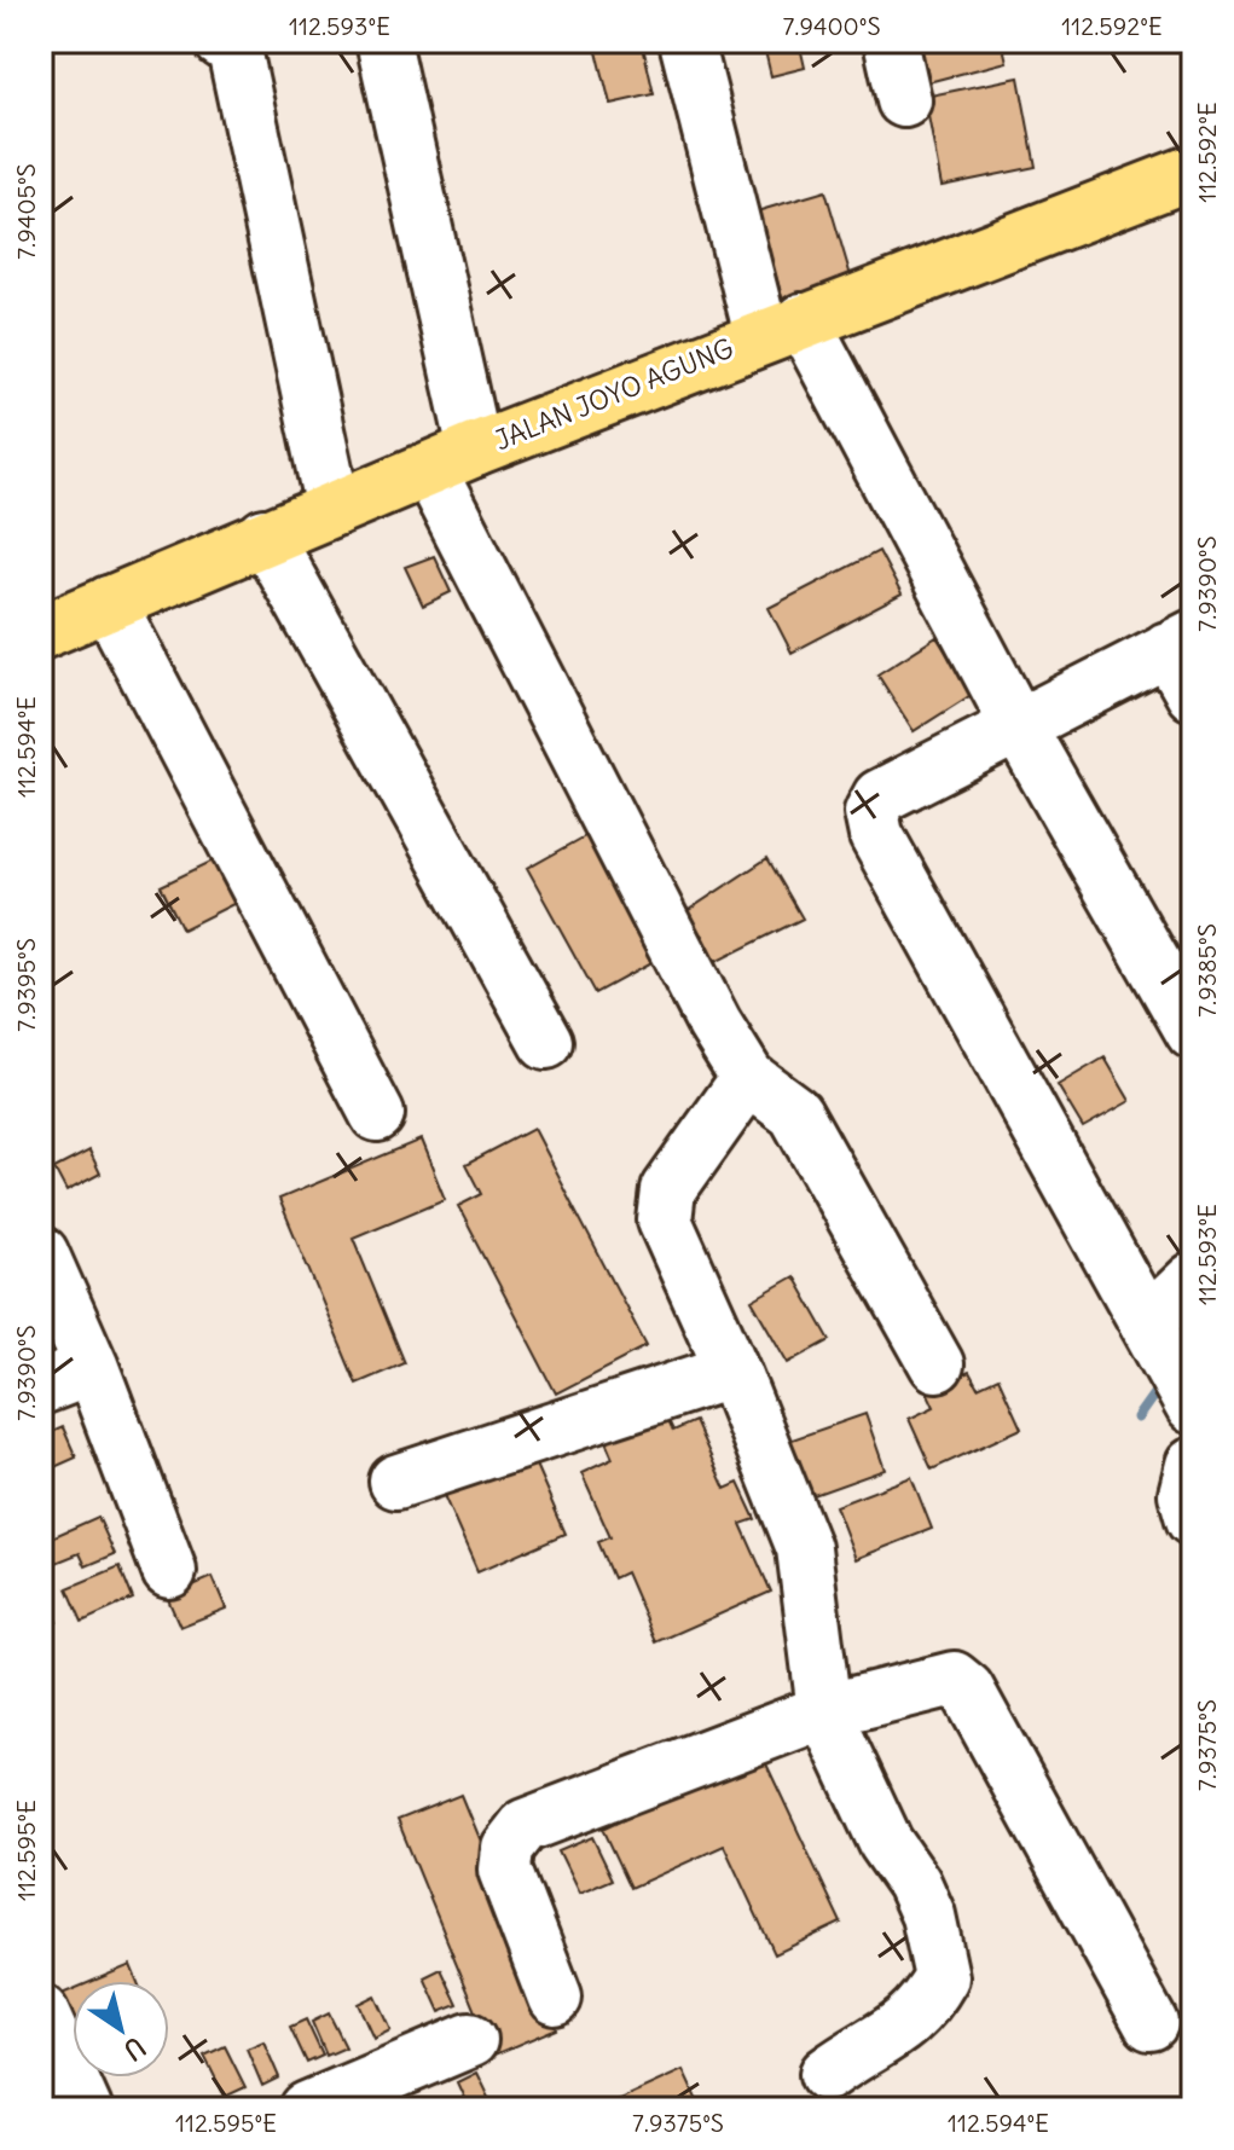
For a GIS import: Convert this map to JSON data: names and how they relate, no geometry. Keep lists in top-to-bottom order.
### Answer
{
  "streets": {
    "main road": ["JALAN JOYO AGUNG"]
  },
  "north": "bottom right",
  "coordinates": [
    "112.593°E",
    "7.9400°S",
    "112.592°E",
    "7.9405°S",
    "7.9390°S",
    "112.594°E",
    "7.9385°S",
    "7.9395°S",
    "7.9375°S",
    "112.595°E"
  ]
}
